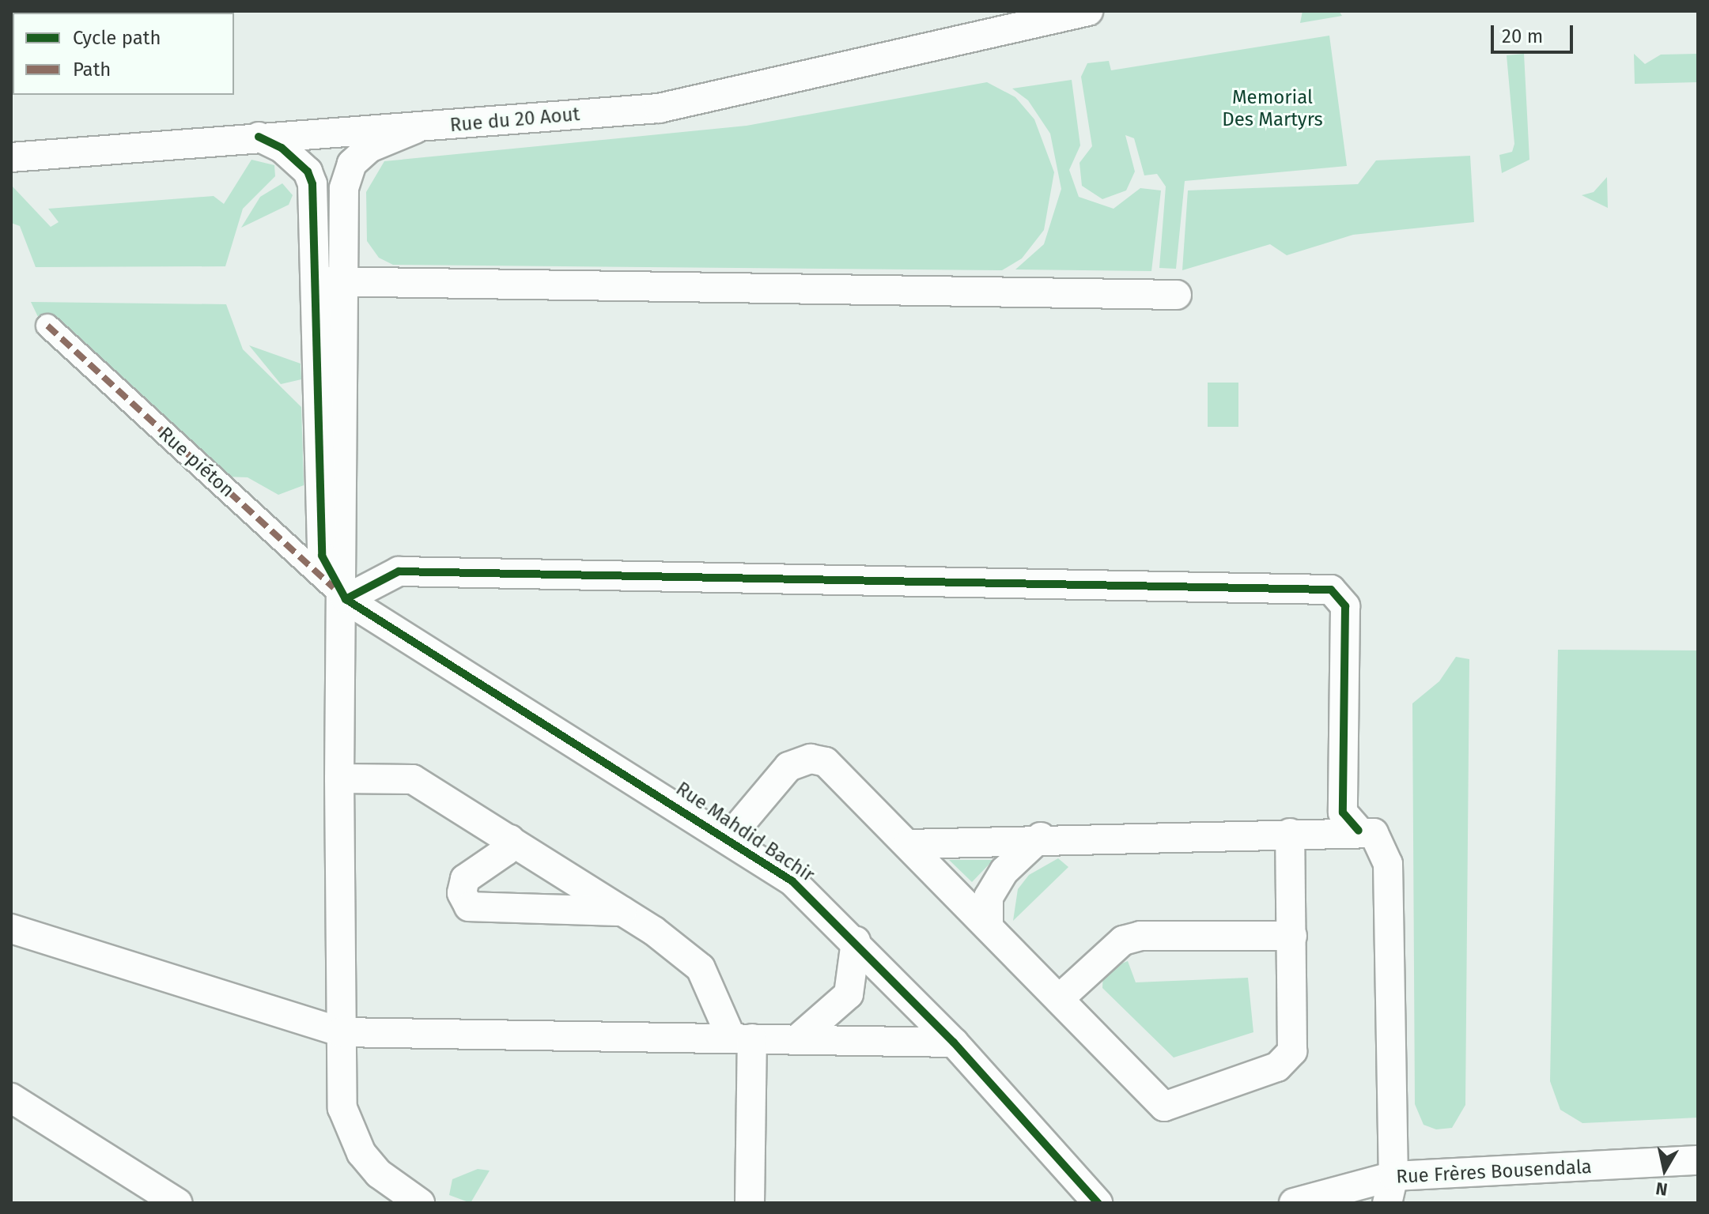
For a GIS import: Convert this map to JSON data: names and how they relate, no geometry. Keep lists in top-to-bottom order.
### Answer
{
  "streets": {
    "street": [
      "Rue du 20 Aout",
      "Rue piéton",
      "Rue Mahdid Bachir",
      "Rue Frères Bousendala"
    ]
  },
  "crossings": [
    ["Rue piéton", "Rue Mahdid Bachir"]
  ],
  "parks": ["Memorial Des Martyrs"],
  "legend": ["Cycle path", "Path"],
  "scale_bar": "20 m",
  "north": "bottom"
}
